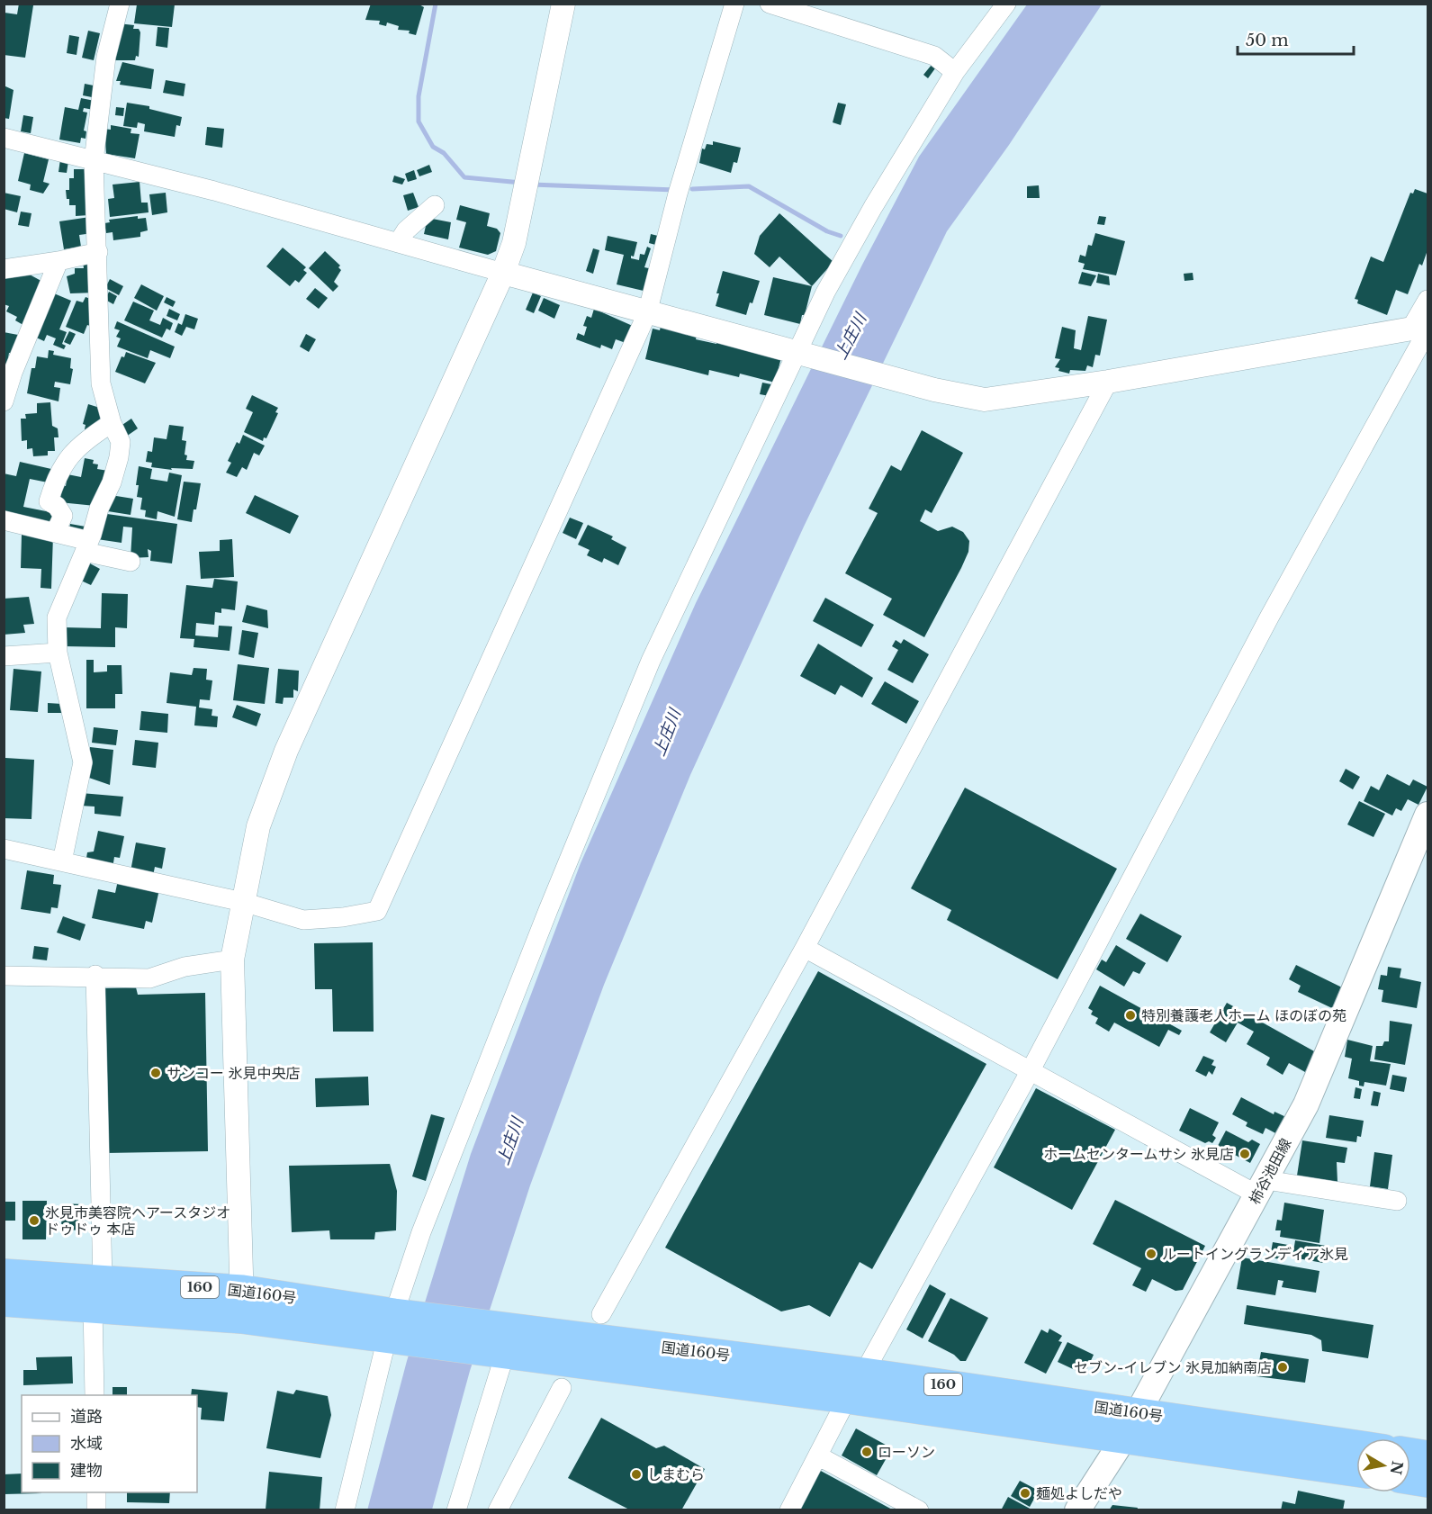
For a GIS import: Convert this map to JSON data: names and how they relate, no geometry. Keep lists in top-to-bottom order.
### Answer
{
  "streets": {
    "highway": ["160", "国道160号"],
    "main road": ["柿谷池田線"]
  },
  "crossings": [
    ["柿谷池田線", "国道160号"]
  ],
  "water": ["上庄川"],
  "places": [
    "特別養護老人ホーム ほのぼの苑",
    "サンコー 氷見中央店",
    "ホームセンタームサシ 氷見店",
    "氷見市美容院ヘアースタジオ ドゥドゥ 本店",
    "ルートイングランディア氷見",
    "セブン-イレブン 氷見加納南店",
    "ローソン",
    "しまむら",
    "麺処よしだや"
  ],
  "legend": ["道路", "水域", "建物"],
  "scale_bar": "50 m",
  "north": "right"
}
